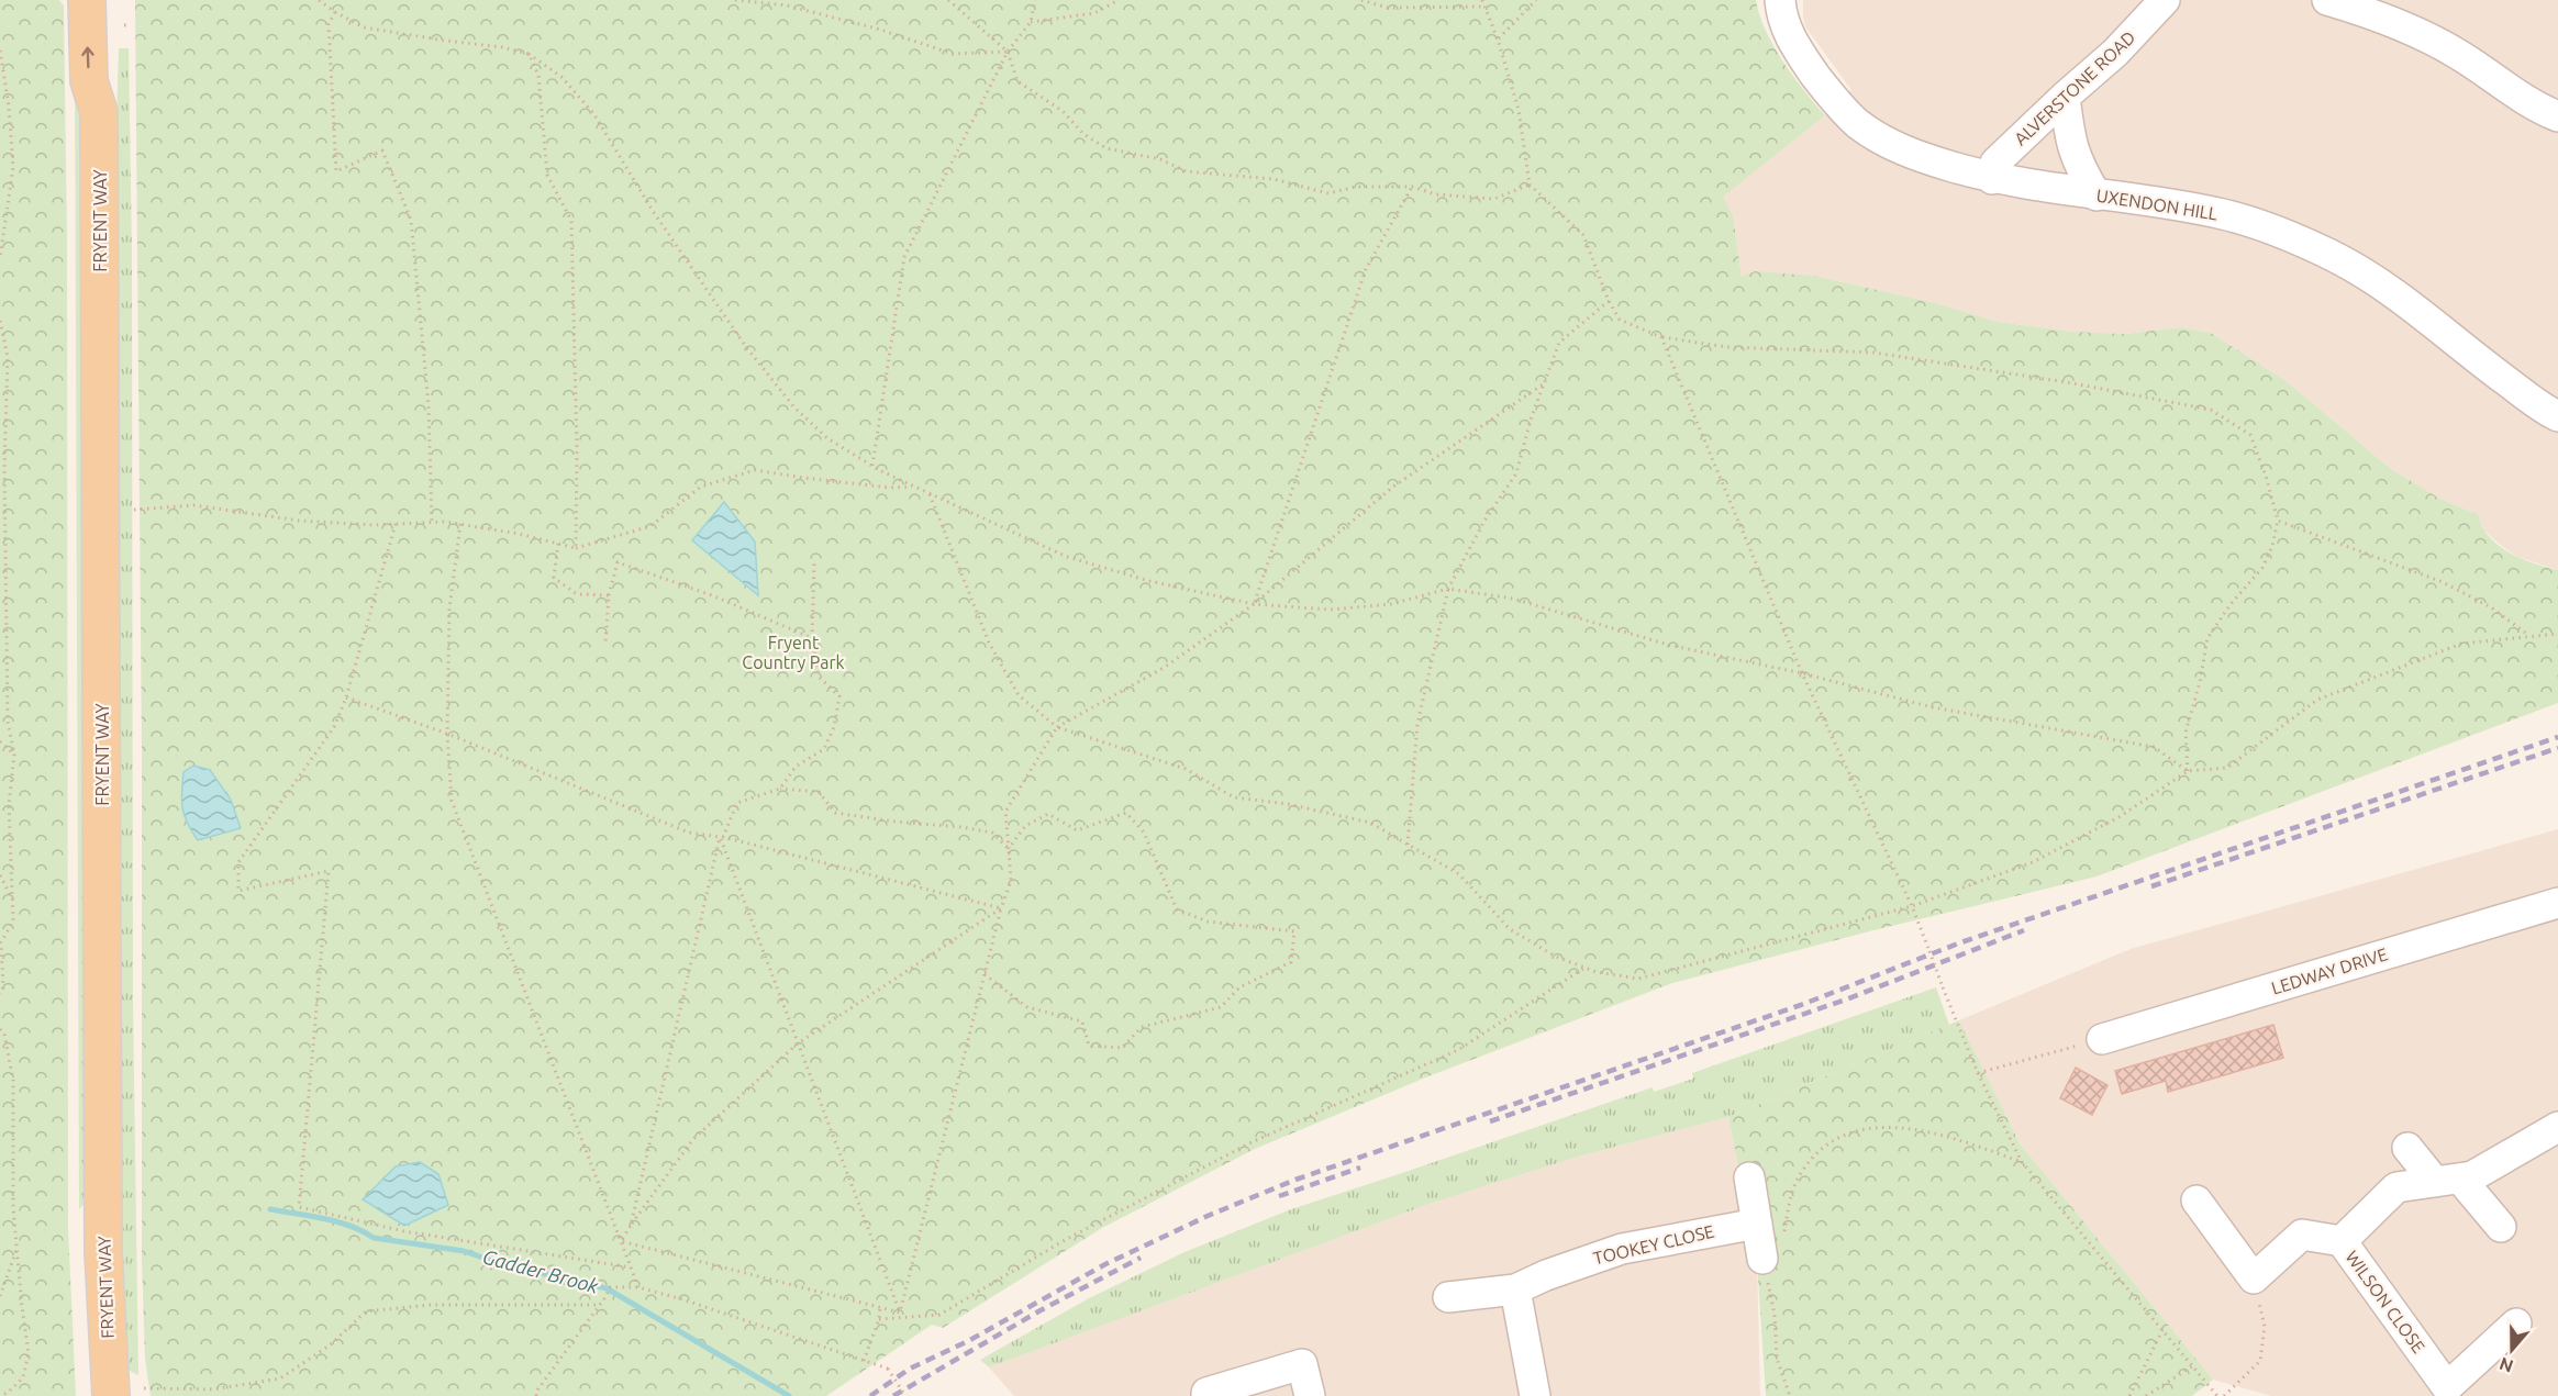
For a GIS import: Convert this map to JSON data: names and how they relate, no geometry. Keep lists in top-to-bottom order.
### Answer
{
  "streets": {
    "main road": ["FRYENT WAY"],
    "street": [
      "ALVERSTONE ROAD",
      "UXENDON HILL",
      "LEDWAY DRIVE",
      "TOOKEY CLOSE",
      "WILSON CLOSE"
    ]
  },
  "crossings": [
    ["ALVERSTONE ROAD", "UXENDON HILL"]
  ],
  "water": ["Gadder Brook"],
  "parks": ["Fryent Country Park"],
  "north": "bottom"
}
